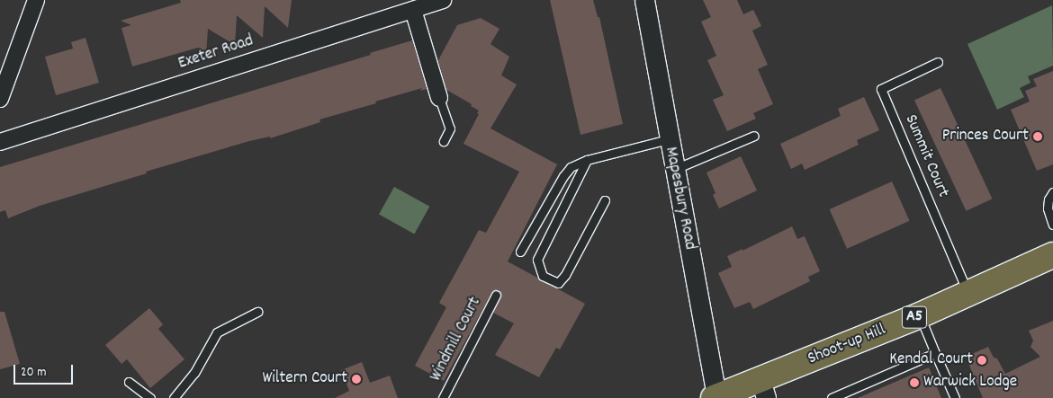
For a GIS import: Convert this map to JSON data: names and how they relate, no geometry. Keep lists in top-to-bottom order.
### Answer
{
  "streets": {
    "main road": ["A5", "Shoot-up Hill"],
    "street": ["Exeter Road", "Mapesbury Road"],
    "lane": ["Summit Court", "Windmill Court"]
  },
  "crossings": [
    ["Summit Court", "Shoot-up Hill"],
    ["Mapesbury Road", "Shoot-up Hill"]
  ],
  "places": [
    "Princes Court",
    "Kendal Court",
    "Wiltern Court",
    "Warwick Lodge"
  ],
  "scale_bar": "20 m"
}
